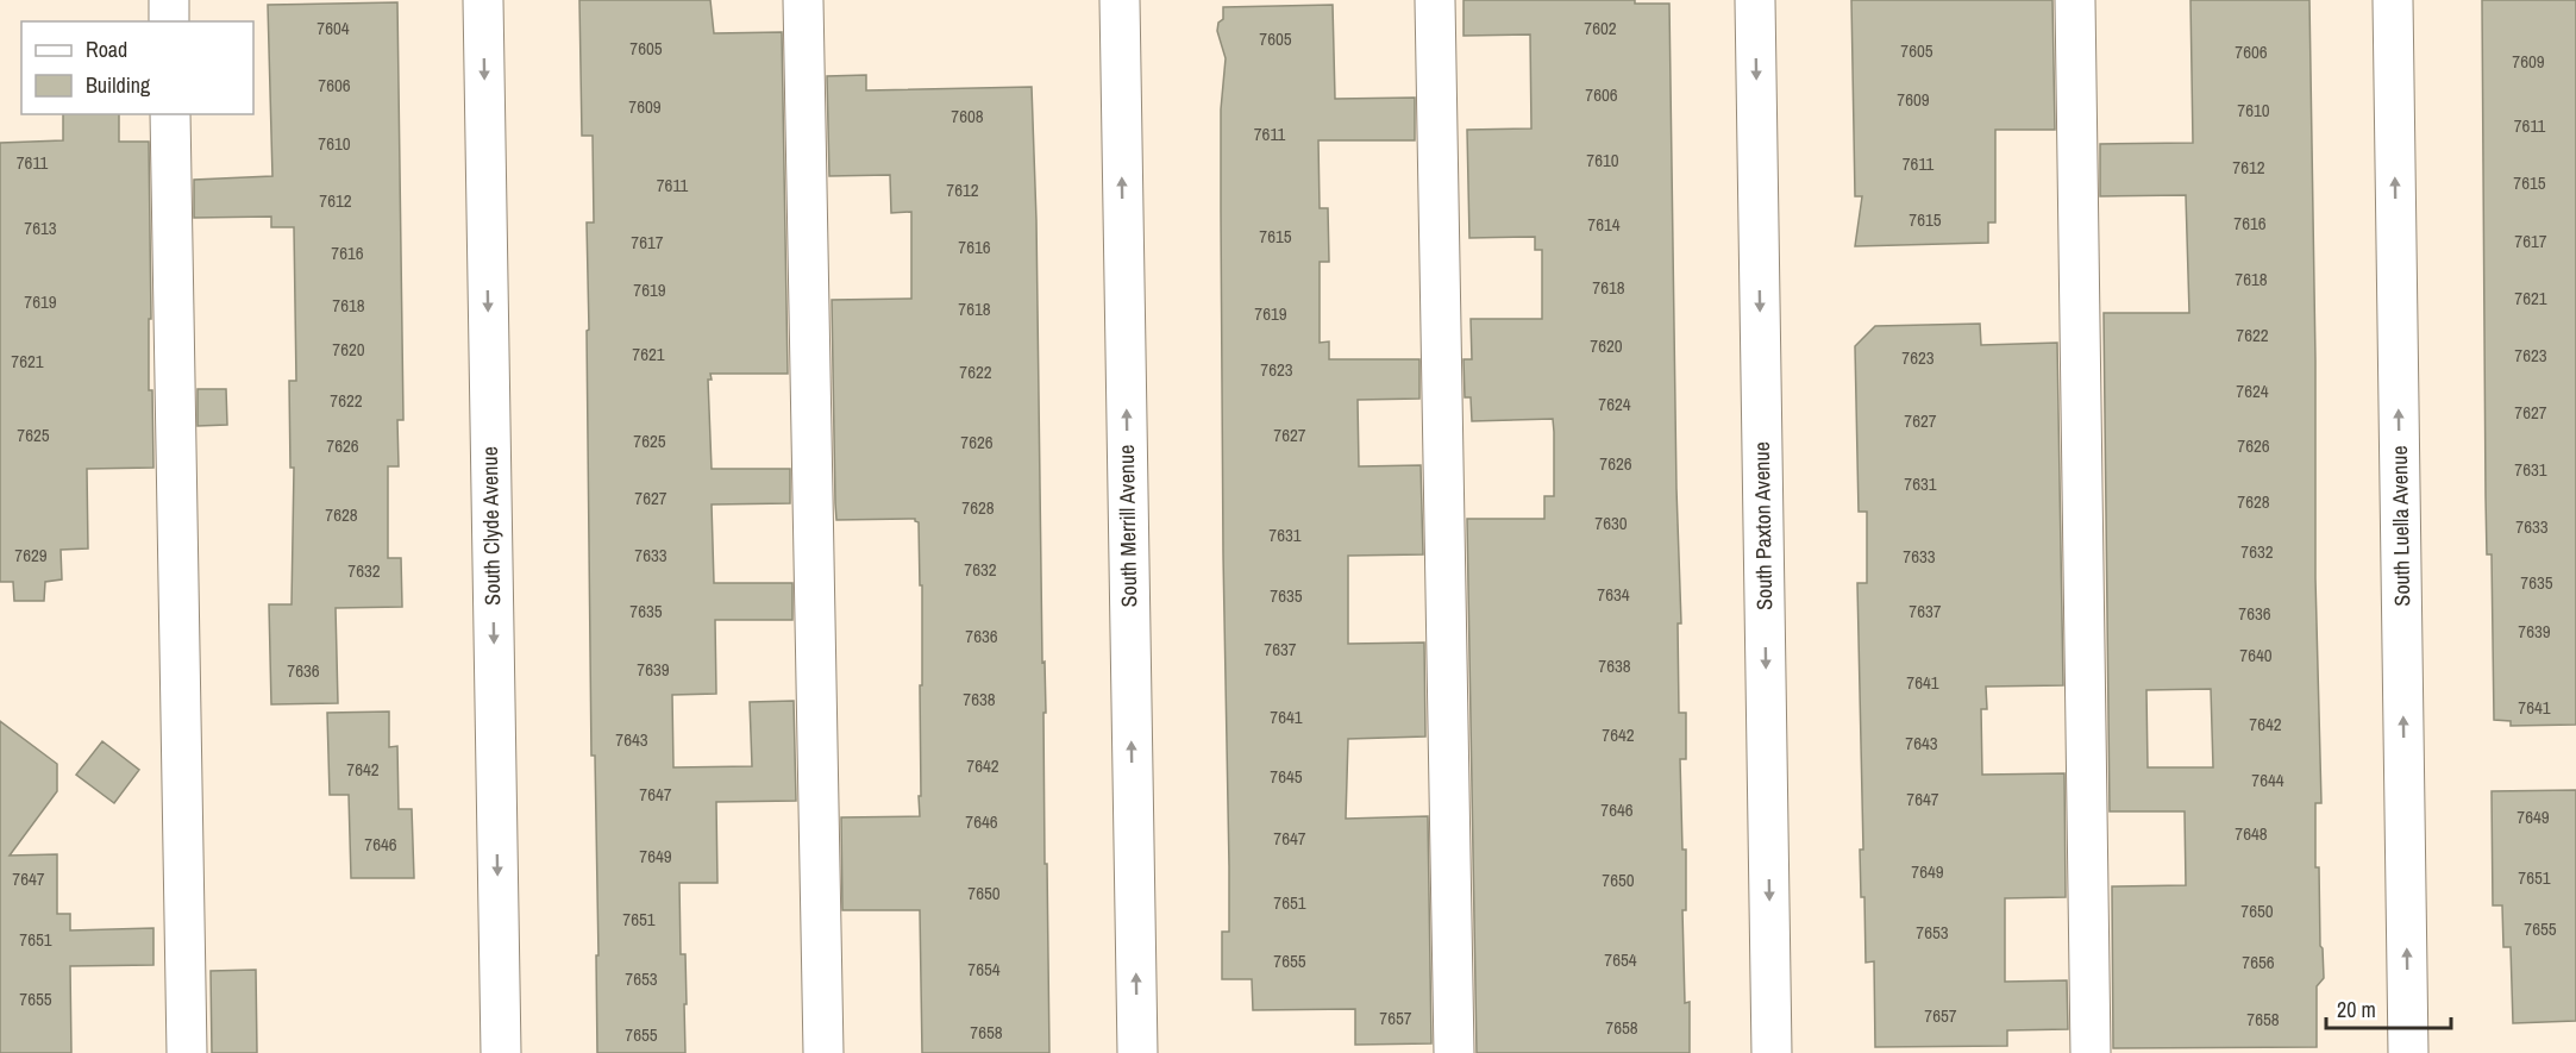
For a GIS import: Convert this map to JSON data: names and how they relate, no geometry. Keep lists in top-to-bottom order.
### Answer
{
  "streets": {
    "street": [
      "South Clyde Avenue",
      "South Merrill Avenue",
      "South Paxton Avenue",
      "South Luella Avenue"
    ]
  },
  "house_numbers": [
    "7604",
    "7602",
    "7605",
    "7605",
    "7605",
    "7606",
    "7609",
    "7606",
    "7606",
    "7609",
    "7609",
    "7610",
    "7608",
    "7611",
    "7611",
    "7610",
    "7610",
    "7611",
    "7611",
    "7612",
    "7615",
    "7611",
    "7612",
    "7612",
    "7615",
    "7616",
    "7614",
    "7613",
    "7615",
    "7617",
    "7617",
    "7616",
    "7616",
    "7618",
    "7618",
    "7619",
    "7621",
    "7619",
    "7618",
    "7618",
    "7619",
    "7622",
    "7620",
    "7620",
    "7621",
    "7623",
    "7623",
    "7621",
    "7623",
    "7622",
    "7624",
    "7622",
    "7624",
    "7627",
    "7627",
    "7625",
    "7627",
    "7625",
    "7626",
    "7626",
    "7626",
    "7626",
    "7631",
    "7631",
    "7627",
    "7628",
    "7628",
    "7628",
    "7630",
    "7633",
    "7631",
    "7632",
    "7629",
    "7633",
    "7633",
    "7632",
    "7632",
    "7635",
    "7634",
    "7635",
    "7635",
    "7637",
    "7636",
    "7639",
    "7636",
    "7637",
    "7640",
    "7638",
    "7639",
    "7636",
    "7641",
    "7638",
    "7641",
    "7641",
    "7642",
    "7642",
    "7643",
    "7643",
    "7642",
    "7642",
    "7645",
    "7644",
    "7647",
    "7647",
    "7646",
    "7649",
    "7646",
    "7648",
    "7647",
    "7646",
    "7649",
    "7649",
    "7651",
    "7647",
    "7650",
    "7650",
    "7651",
    "7650",
    "7651",
    "7655",
    "7653",
    "7651",
    "7654",
    "7655",
    "7656",
    "7654",
    "7653",
    "7655",
    "7657",
    "7657",
    "7658",
    "7658",
    "7658",
    "7655"
  ],
  "legend": ["Road", "Building"],
  "scale_bar": "20 m"
}
